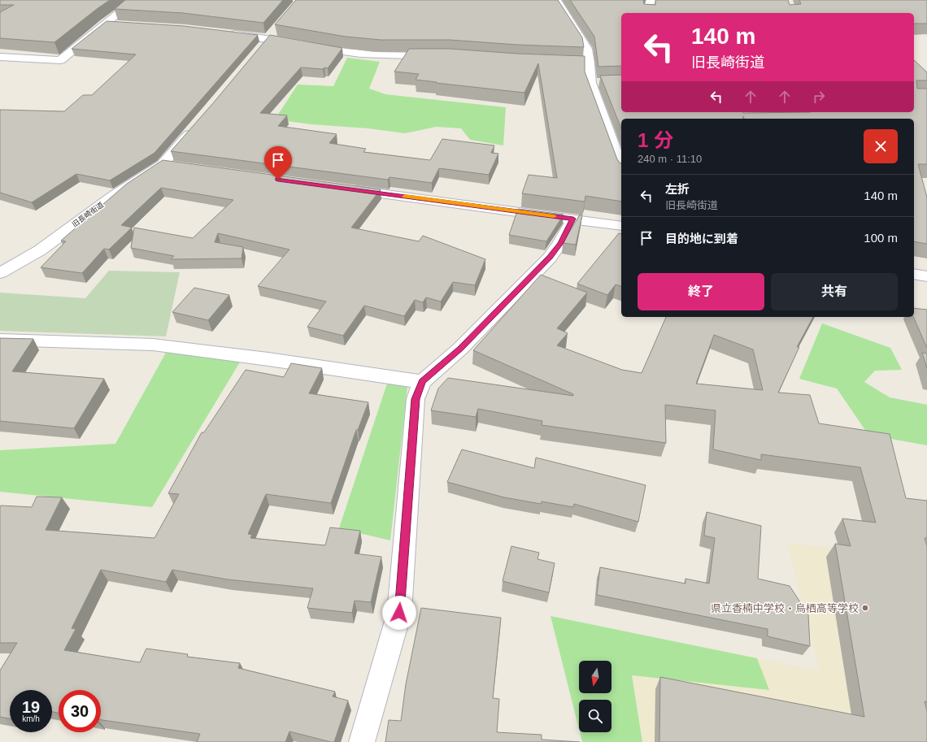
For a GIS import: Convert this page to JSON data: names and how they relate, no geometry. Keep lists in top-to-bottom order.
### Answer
{
  "streets": {
    "street": ["旧長崎街道"]
  },
  "places": ["県立香楠中学校・鳥栖高等学校"],
  "north": "bottom",
  "page": {
    "turn": ["140 m", "旧長崎街道"],
    "heading": ["1 分", "240 m · 11:10"],
    "list": [
      {
        "name": "左折",
        "note": "旧長崎街道",
        "value": "140 m"
      },
      {
        "name": "目的地に到着",
        "value": "100 m"
      }
    ],
    "buttons": ["終了", "共有"],
    "speed": "19 km/h",
    "limit": "30"
  }
}
